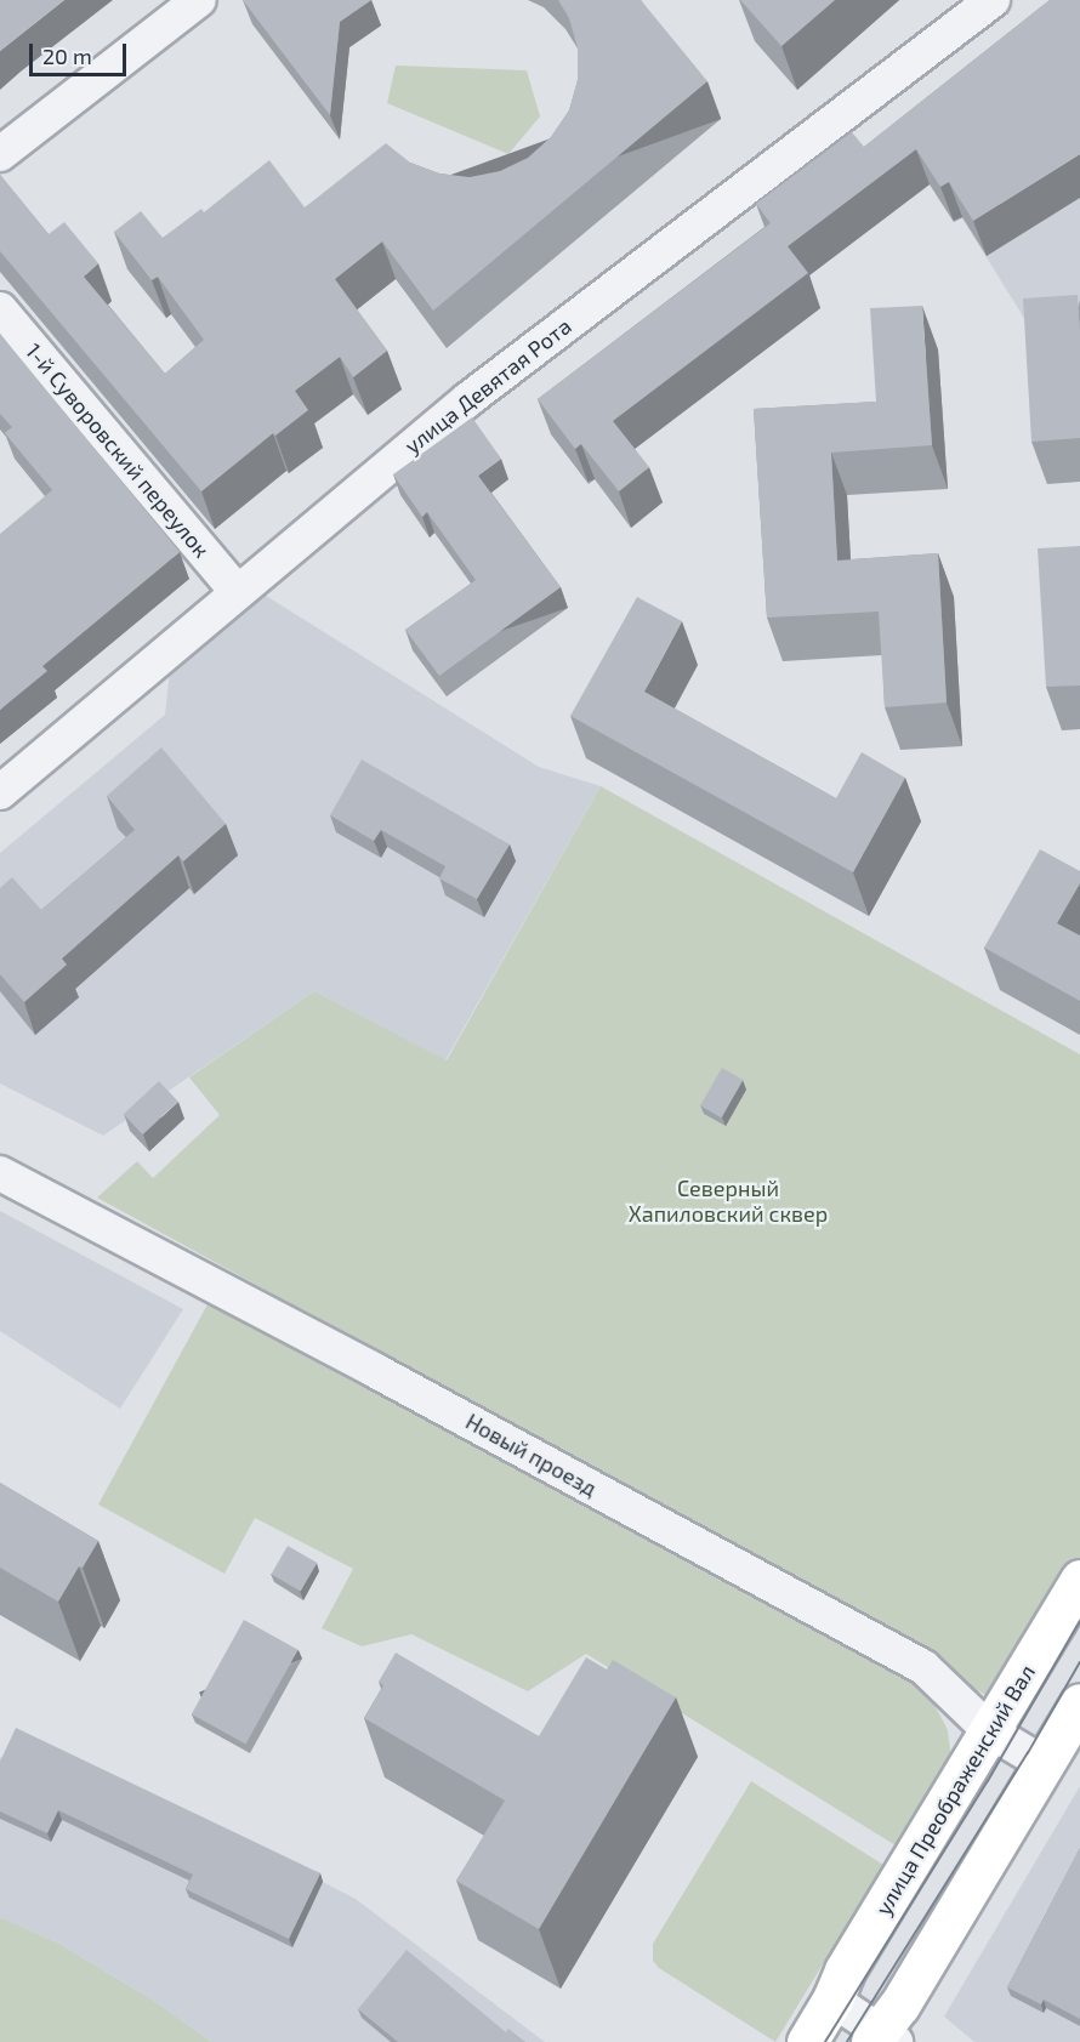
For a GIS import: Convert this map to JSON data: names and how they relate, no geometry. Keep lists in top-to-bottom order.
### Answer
{
  "streets": {
    "main road": ["улица Преображенский Вал"],
    "street": ["улица Девятая Рота", "1-й Суворовский переулок", "Новый проезд"]
  },
  "crossings": [
    ["улица Девятая Рота", "1-й Суворовский переулок"],
    ["Новый проезд", "улица Преображенский Вал"]
  ],
  "parks": ["Северный Хапиловский сквер"],
  "scale_bar": "20 m"
}
